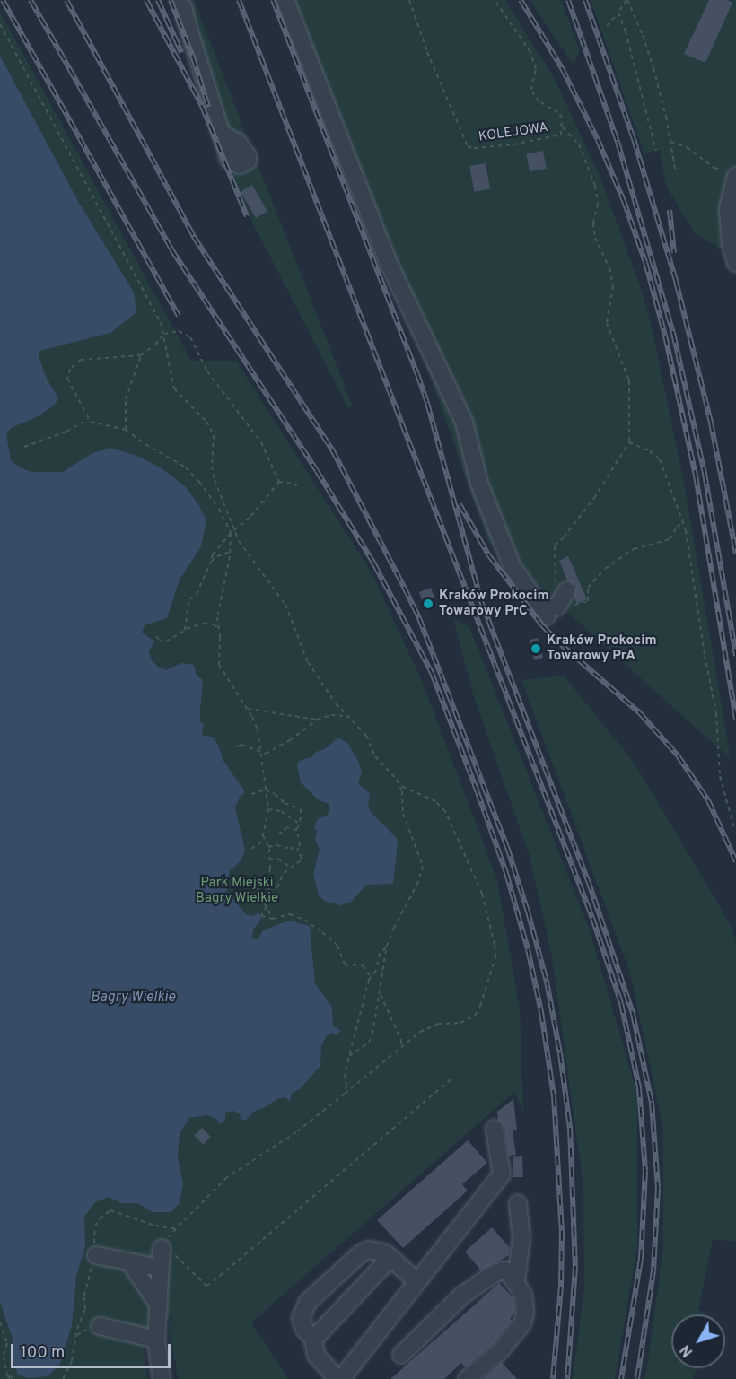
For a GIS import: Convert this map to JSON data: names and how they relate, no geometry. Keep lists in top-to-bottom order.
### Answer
{
  "streets": {
    "path": ["KOLEJOWA"]
  },
  "water": ["Bagry Wielkie"],
  "parks": ["Park Miejski Bagry Wielkie"],
  "places": ["Kraków Prokocim Towarowy PrC", "Kraków Prokocim Towarowy PrA"],
  "scale_bar": "100 m",
  "north": "bottom left"
}
